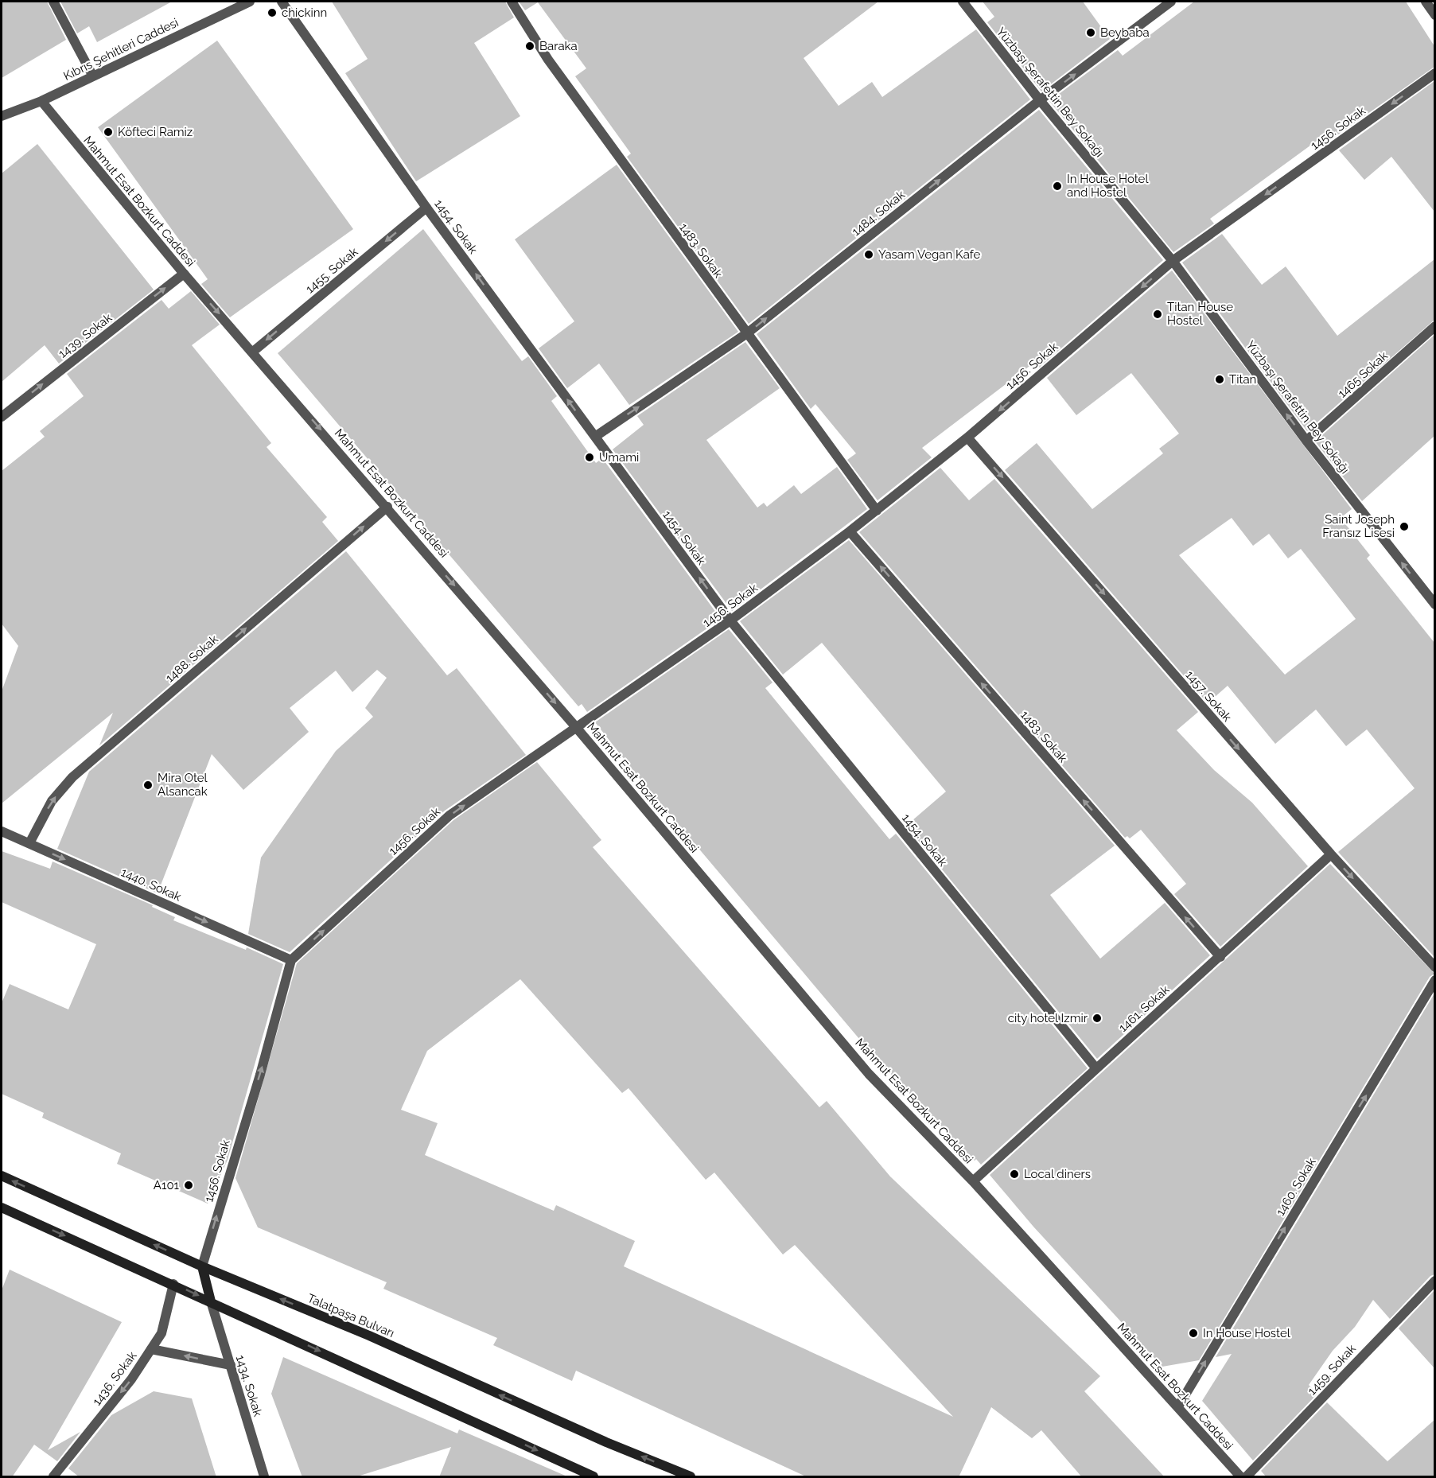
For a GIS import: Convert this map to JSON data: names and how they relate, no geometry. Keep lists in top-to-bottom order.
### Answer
{
  "streets": {
    "main road": ["Talatpaşa Bulvarı"],
    "street": [
      "Kıbrıs Şehitleri Caddesi",
      "Yüzbaşı Şerafettin Bey Sokağı",
      "1456. Sokak",
      "Mahmut Esat Bozkurt Caddesi",
      "1484. Sokak",
      "1454. Sokak",
      "1483. Sokak",
      "1455. Sokak",
      "1439. Sokak",
      "1465 Sokak",
      "1488. Sokak",
      "1457. Sokak",
      "1440. Sokak",
      "1461. Sokak",
      "1460. Sokak",
      "1459. Sokak",
      "1436. Sokak",
      "1434. Sokak"
    ]
  },
  "crossings": [
    ["Kıbrıs Şehitleri Caddesi", "Mahmut Esat Bozkurt Caddesi"],
    ["Yüzbaşı Şerafettin Bey Sokağı", "1456. Sokak"],
    ["Yüzbaşı Şerafettin Bey Sokağı", "1484. Sokak"],
    ["Yüzbaşı Şerafettin Bey Sokağı", "1465 Sokak"],
    ["1456. Sokak", "Mahmut Esat Bozkurt Caddesi"],
    ["1456. Sokak", "1454. Sokak"],
    ["1456. Sokak", "1483. Sokak"],
    ["1456. Sokak", "1457. Sokak"],
    ["1456. Sokak", "1440. Sokak"],
    ["1456. Sokak", "Talatpaşa Bulvarı"],
    ["Mahmut Esat Bozkurt Caddesi", "1455. Sokak"],
    ["Mahmut Esat Bozkurt Caddesi", "1439. Sokak"],
    ["Mahmut Esat Bozkurt Caddesi", "1488. Sokak"],
    ["Mahmut Esat Bozkurt Caddesi", "1461. Sokak"],
    ["Mahmut Esat Bozkurt Caddesi", "1460. Sokak"],
    ["1484. Sokak", "1454. Sokak"],
    ["1484. Sokak", "1483. Sokak"],
    ["1454. Sokak", "1455. Sokak"],
    ["1454. Sokak", "1461. Sokak"],
    ["1483. Sokak", "1461. Sokak"],
    ["1488. Sokak", "1440. Sokak"],
    ["1457. Sokak", "1461. Sokak"]
  ],
  "one_way": [
    "Yüzbaşı Şerafettin Bey Sokağı",
    "1484. Sokak",
    "1454. Sokak",
    "1483. Sokak",
    "1455. Sokak",
    "1439. Sokak",
    "1488. Sokak",
    "1457. Sokak",
    "1440. Sokak",
    "1460. Sokak",
    "1436. Sokak"
  ],
  "places": [
    "chickinn",
    "Beybaba",
    "Baraka",
    "Köfteci Ramiz",
    "In House Hotel and Hostel",
    "Yasam Vegan Kafe",
    "Titan House Hostel",
    "Titan",
    "Umami",
    "Saint Joseph Fransız Lisesi",
    "Mira Otel Alsancak",
    "city hotel Izmir",
    "Local diners",
    "A101",
    "In House Hostel"
  ]
}
